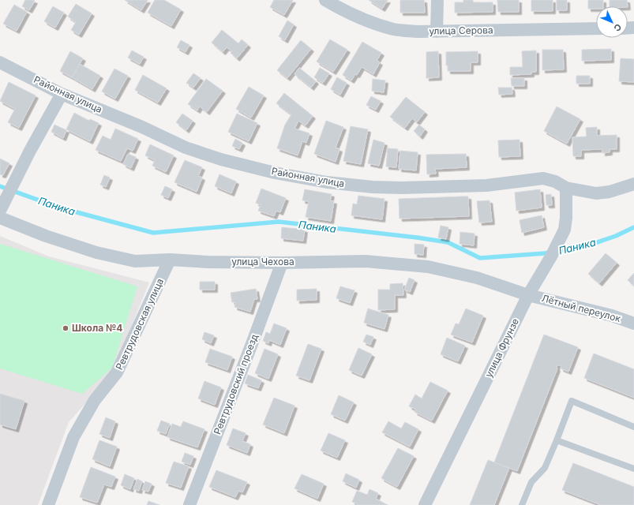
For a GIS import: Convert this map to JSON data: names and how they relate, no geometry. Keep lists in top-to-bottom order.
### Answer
{
  "streets": {
    "street": [
      "улица Серова",
      "Районная улица",
      "улица Чехова",
      "Лётный переулок",
      "Ревтрудовская улица",
      "улица Фрунзе",
      "Ревтрудовский проезд"
    ]
  },
  "crossings": [
    ["Районная улица", "улица Фрунзе"],
    ["улица Чехова", "Лётный переулок"],
    ["улица Чехова", "Ревтрудовская улица"],
    ["улица Чехова", "улица Фрунзе"],
    ["улица Чехова", "Ревтрудовский проезд"],
    ["Лётный переулок", "улица Фрунзе"]
  ],
  "water": ["Паника"],
  "places": ["Школа №4"],
  "north": "bottom right"
}
